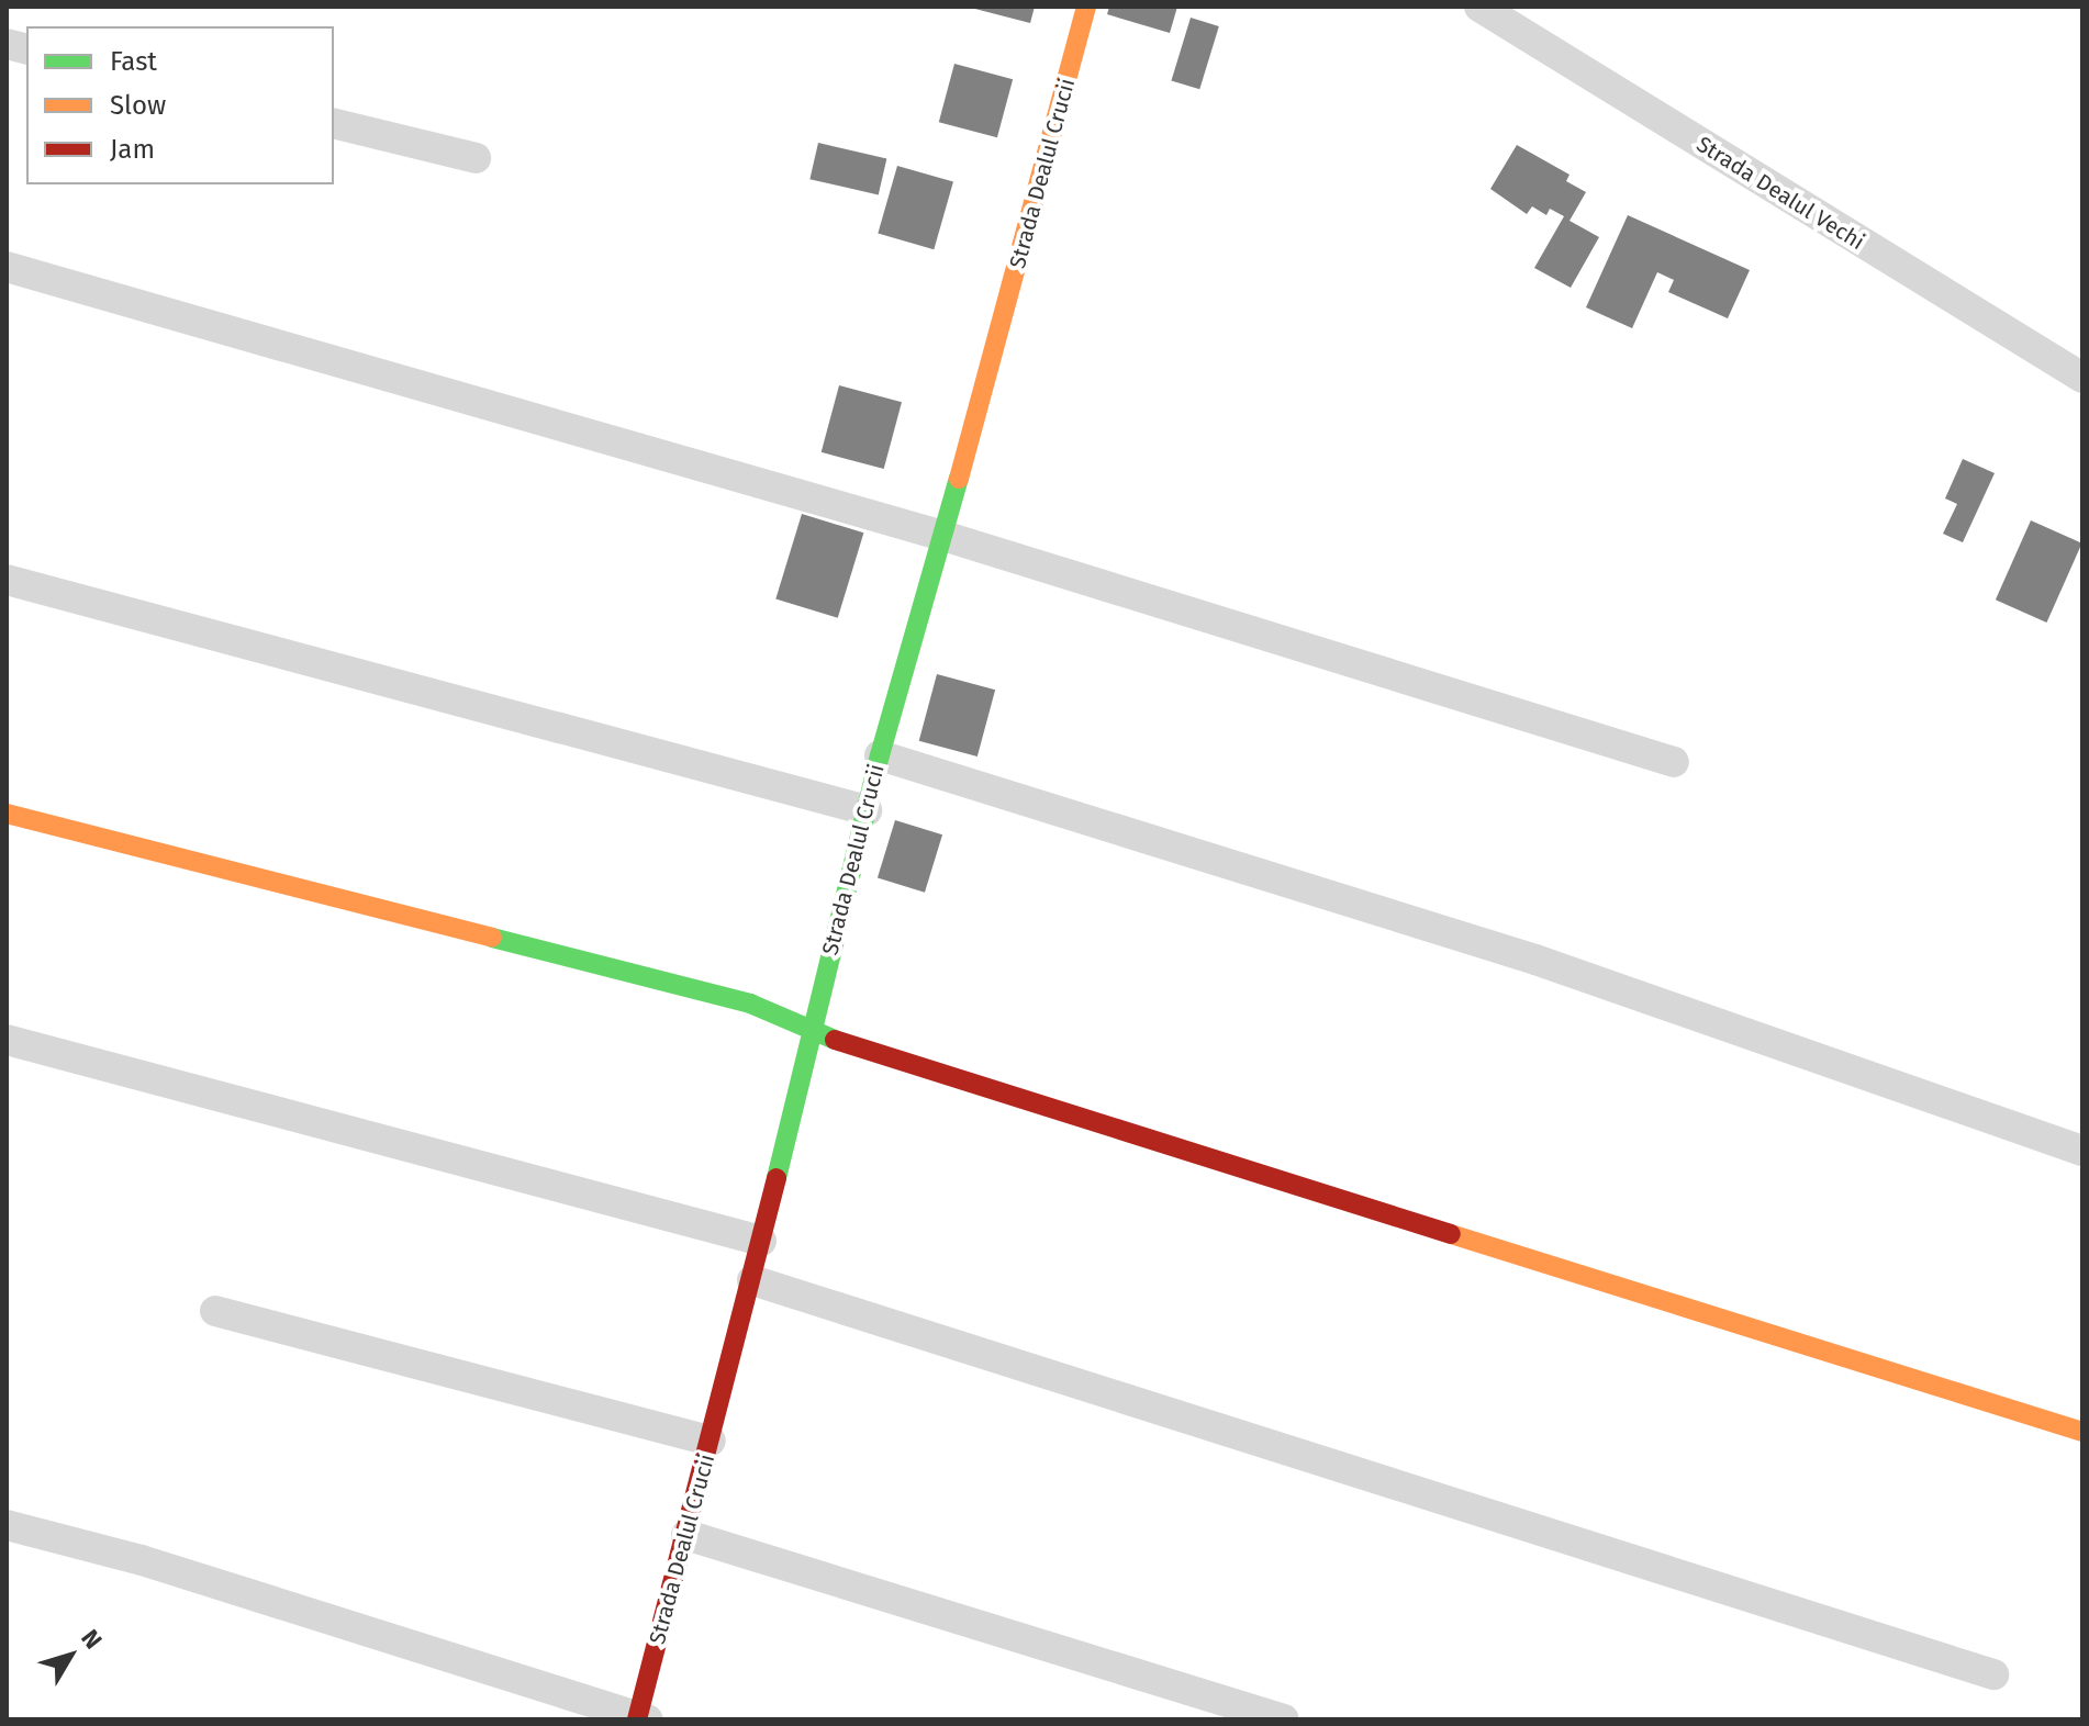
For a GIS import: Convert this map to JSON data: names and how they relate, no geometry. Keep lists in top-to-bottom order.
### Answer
{
  "streets": {
    "street": ["Strada Dealul Crucii", "Strada Dealul Vechi"]
  },
  "legend": ["Fast", "Slow", "Jam"],
  "north": "top right"
}
